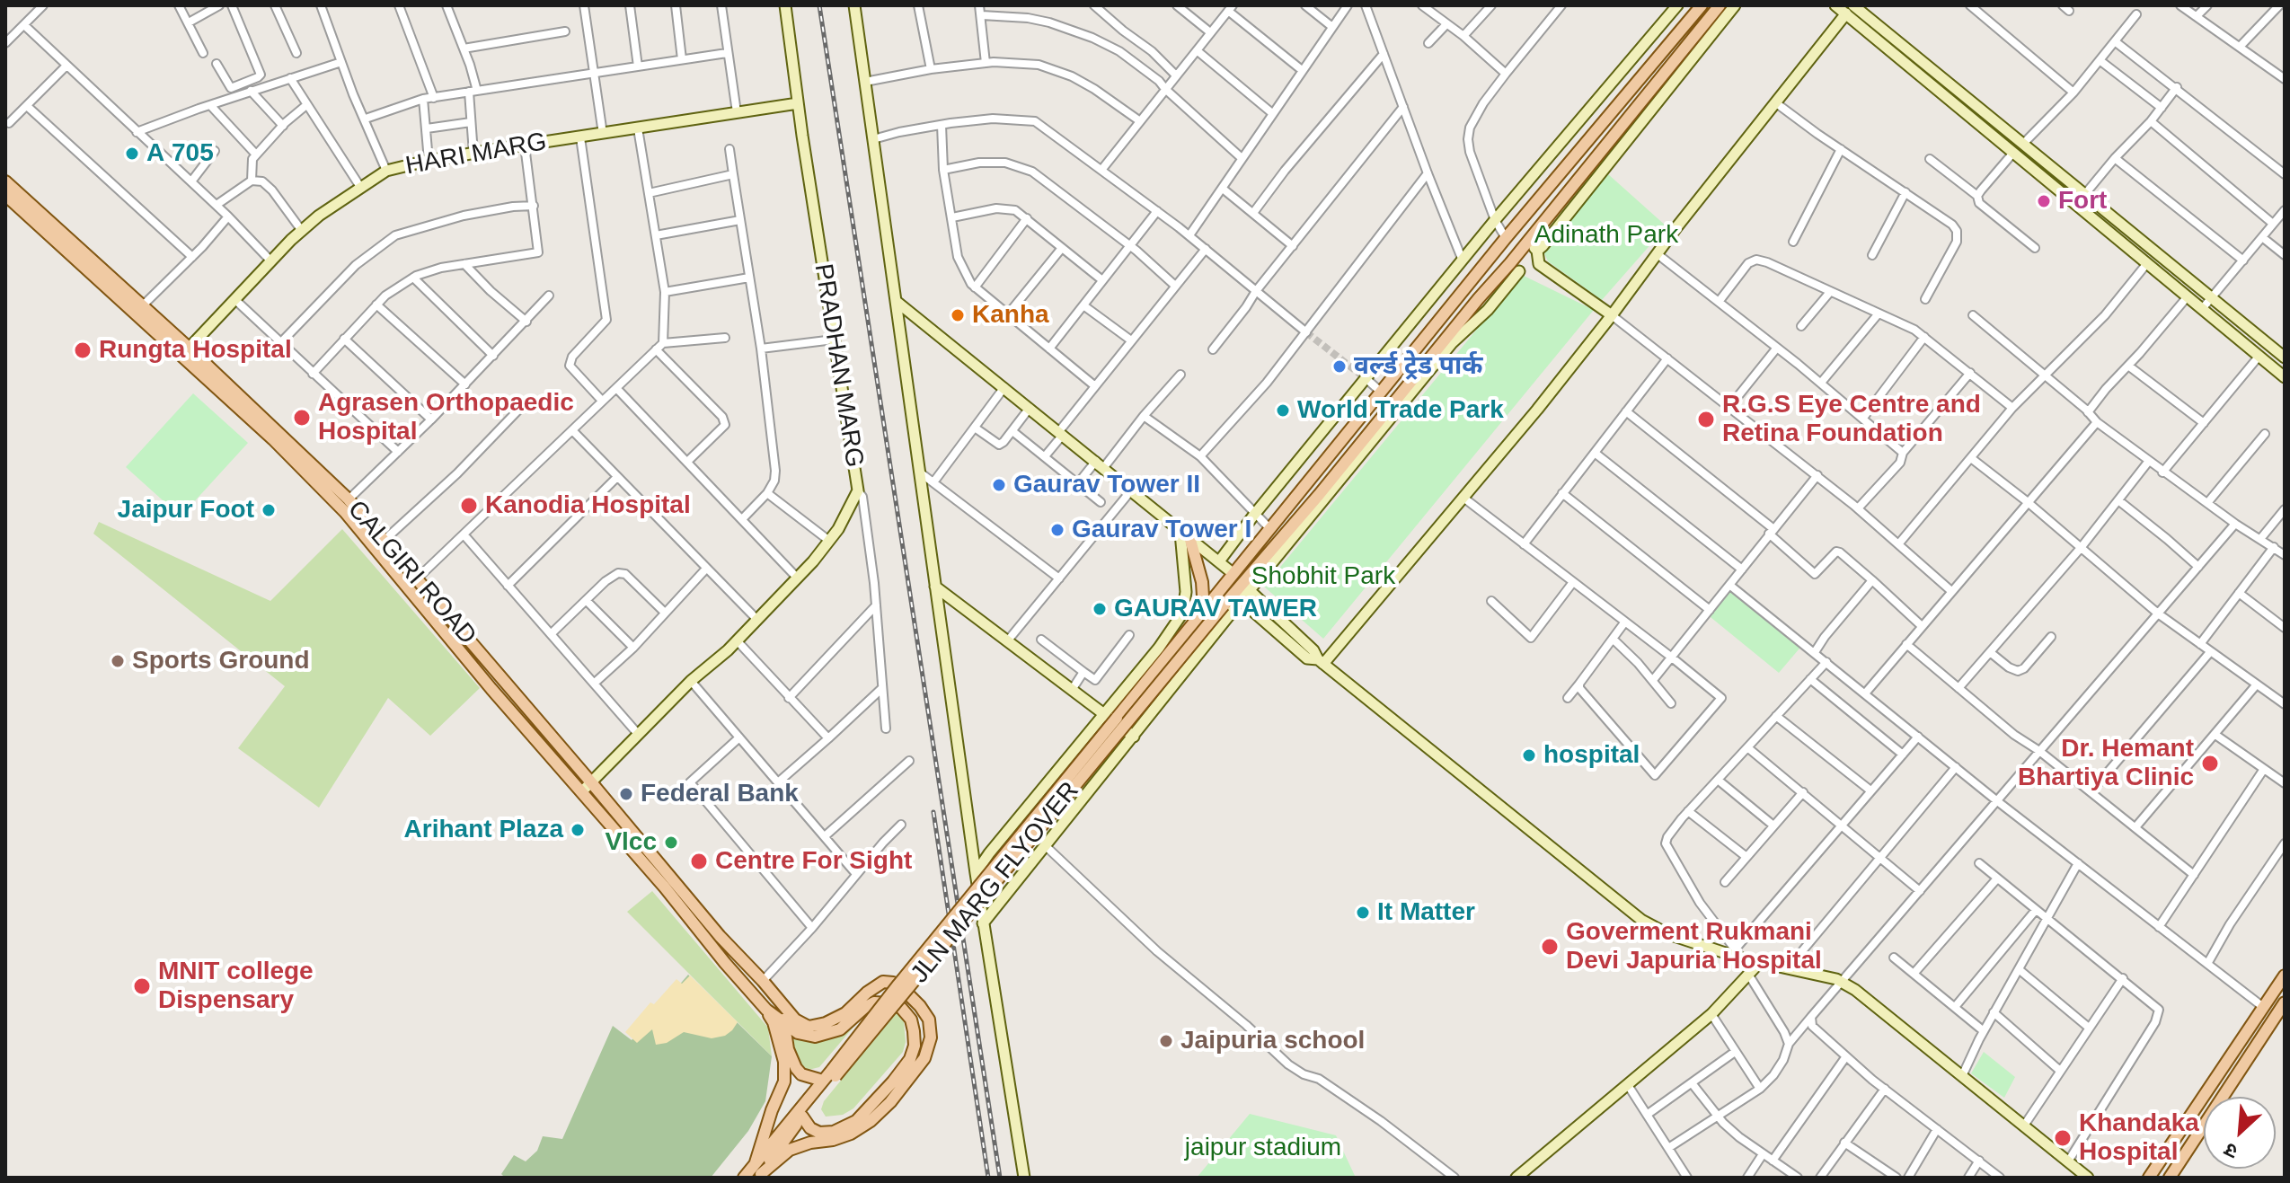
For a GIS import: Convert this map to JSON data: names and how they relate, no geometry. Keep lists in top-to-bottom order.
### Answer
{
  "streets": {
    "main road": ["CALGIRI ROAD", "JLN MARG FLYOVER"],
    "street": ["HARI MARG", "PRADHAN MARG"]
  },
  "crossings": [
    ["HARI MARG", "PRADHAN MARG"],
    ["HARI MARG", "CALGIRI ROAD"],
    ["PRADHAN MARG", "CALGIRI ROAD"]
  ],
  "parks": ["Adinath Park", "Shobhit Park", "jaipur stadium"],
  "places": [
    "A 705",
    "Fort",
    "Kanha",
    "Rungta Hospital",
    "वर्ल्ड ट्रेड पार्क",
    "World Trade Park",
    "Agrasen Orthopaedic Hospital",
    "R.G.S Eye Centre and Retina Foundation",
    "Gaurav Tower II",
    "Kanodia Hospital",
    "Jaipur Foot",
    "Gaurav Tower I",
    "GAURAV TAWER",
    "Sports Ground",
    "hospital",
    "Dr. Hemant Bhartiya Clinic",
    "Federal Bank",
    "Arihant Plaza",
    "Vlcc",
    "Centre For Sight",
    "It Matter",
    "Goverment Rukmani Devi Japuria Hospital",
    "MNIT college Dispensary",
    "Jaipuria school",
    "Khandaka Hospital"
  ],
  "north": "bottom left"
}
